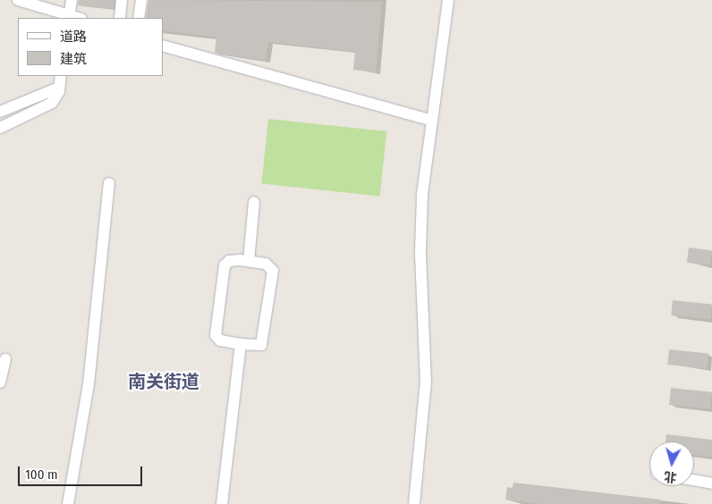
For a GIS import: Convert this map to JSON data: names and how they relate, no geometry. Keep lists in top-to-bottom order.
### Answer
{
  "districts": ["南关街道"],
  "legend": ["道路", "建筑"],
  "scale_bar": "100 m",
  "north": "bottom"
}
